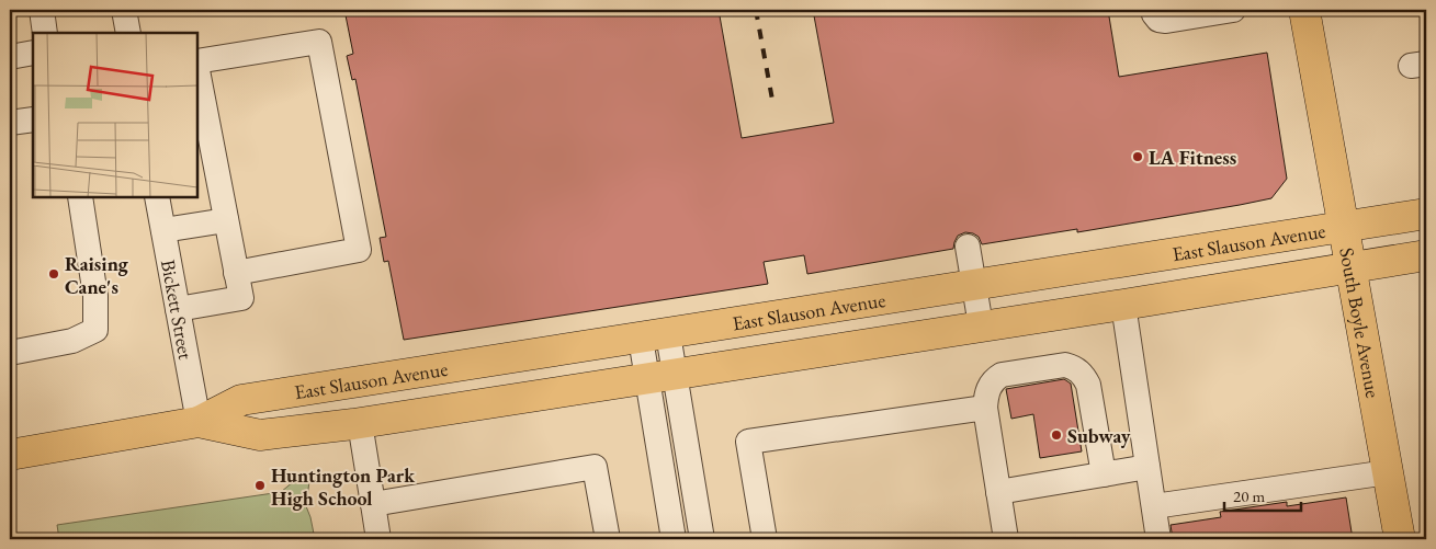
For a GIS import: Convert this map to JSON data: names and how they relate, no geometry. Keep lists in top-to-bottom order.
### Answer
{
  "streets": {
    "main road": ["East Slauson Avenue", "South Boyle Avenue"],
    "street": ["Bickett Street"]
  },
  "crossings": [
    ["East Slauson Avenue", "Bickett Street"],
    ["East Slauson Avenue", "South Boyle Avenue"]
  ],
  "places": [
    "LA Fitness",
    "Raising Cane's",
    "Subway",
    "Huntington Park High School"
  ],
  "scale_bar": "20 m"
}
